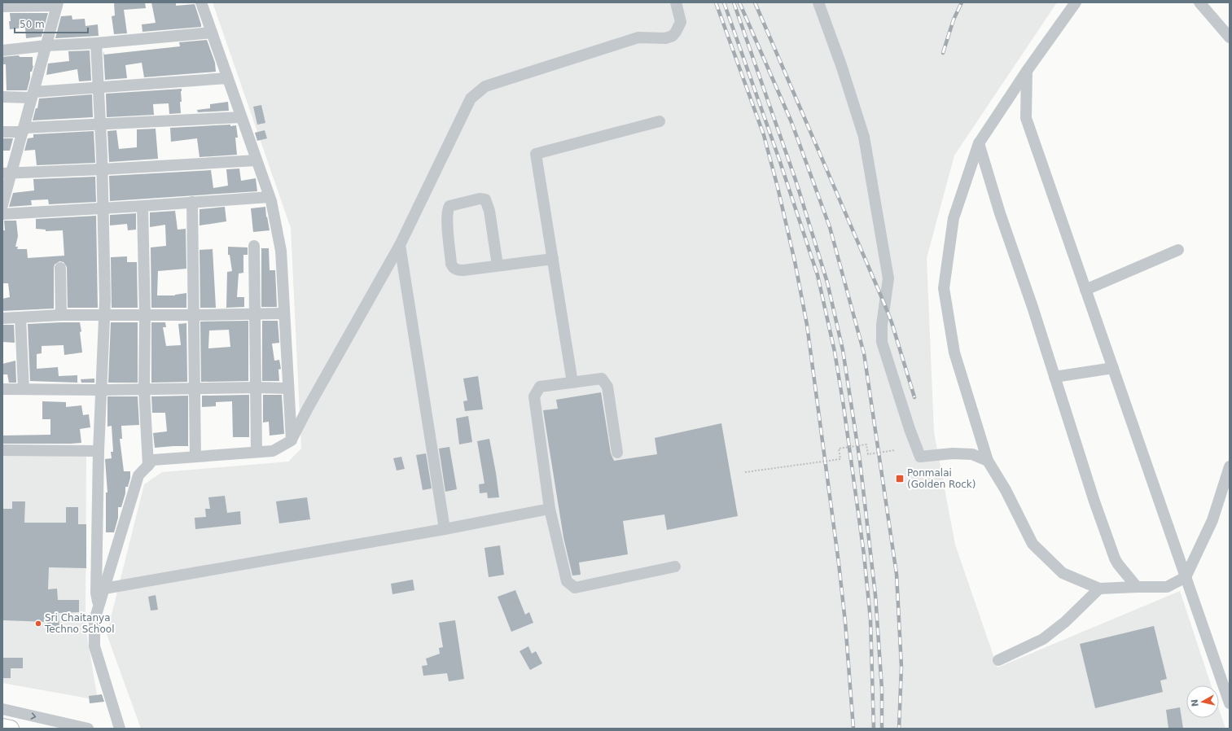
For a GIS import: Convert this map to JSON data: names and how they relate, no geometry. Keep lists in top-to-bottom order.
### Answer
{
  "places": {
    "transit": ["Ponmalai (Golden Rock)"],
    "other": ["Sri Chaitanya Techno School"]
  },
  "scale_bar": "50 m",
  "north": "left"
}
